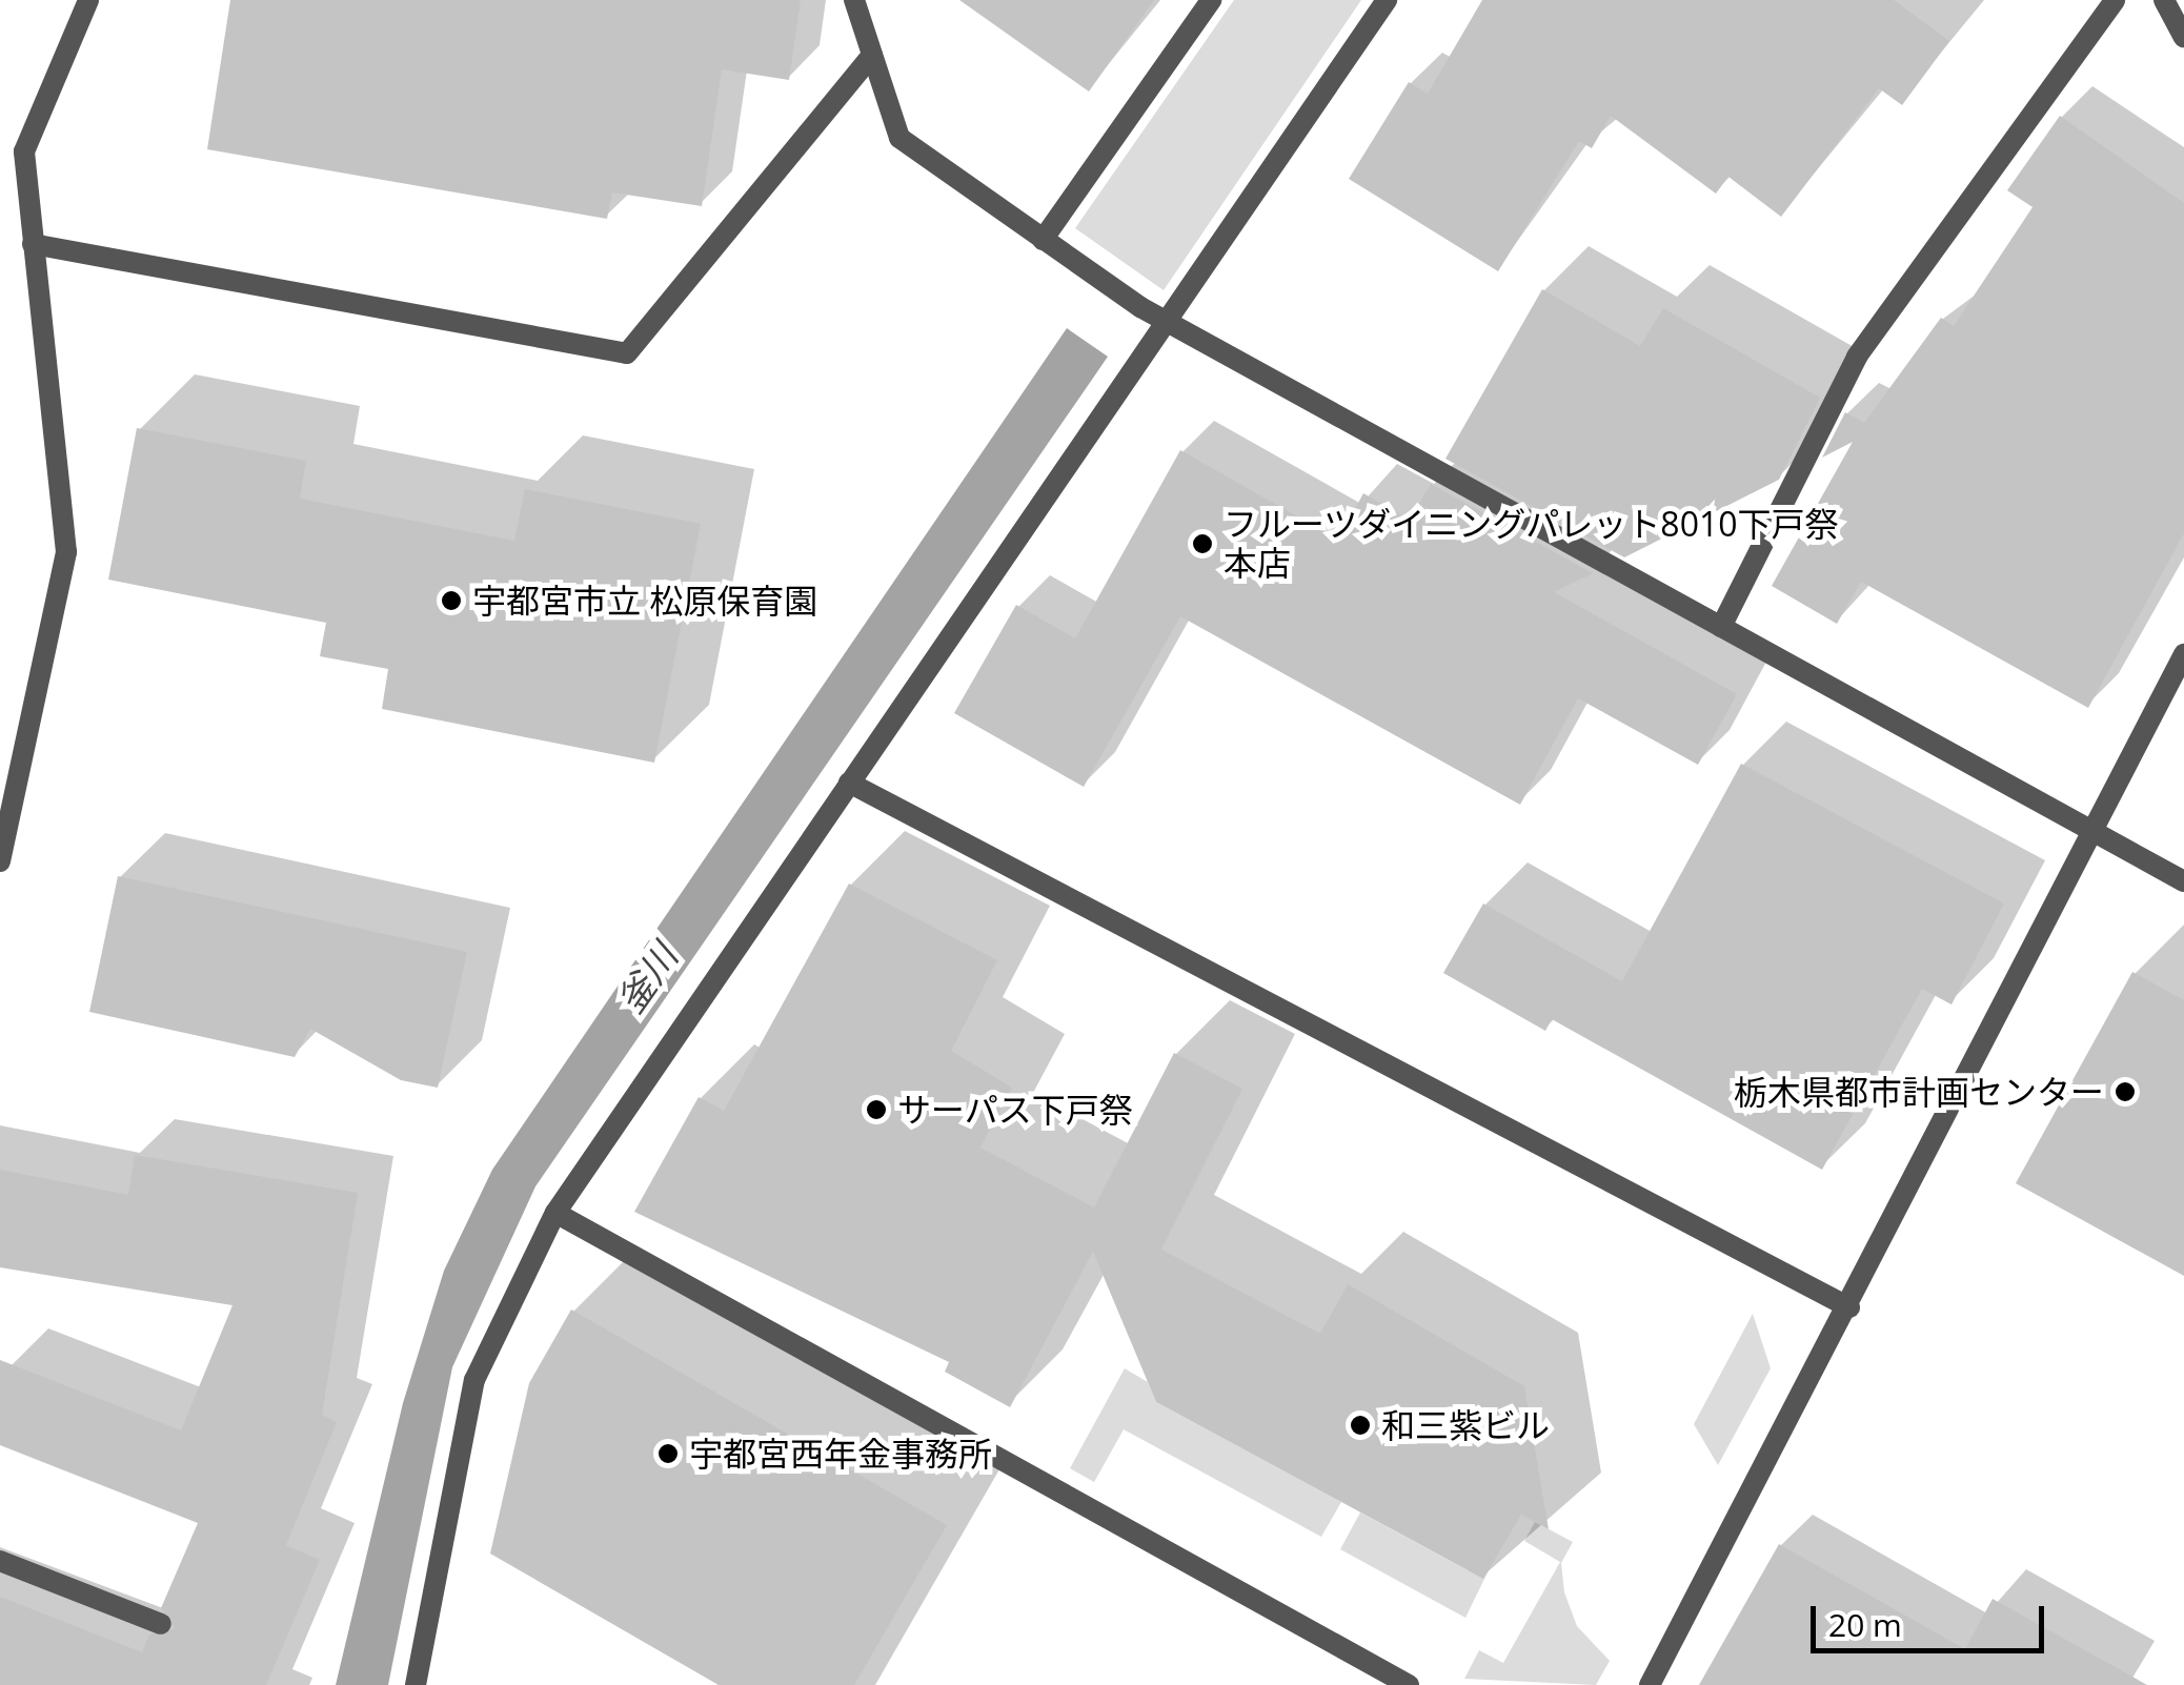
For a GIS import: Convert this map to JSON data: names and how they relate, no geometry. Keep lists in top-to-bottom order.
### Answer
{
  "water": ["釜川"],
  "places": [
    "フルーツダイニングパレット8010下戸祭 本店",
    "宇都宮市立 松原保育園",
    "栃木県都市計画センター",
    "サーパス下戸祭",
    "和三紫ビル",
    "宇都宮西年金事務所"
  ],
  "scale_bar": "20 m"
}
